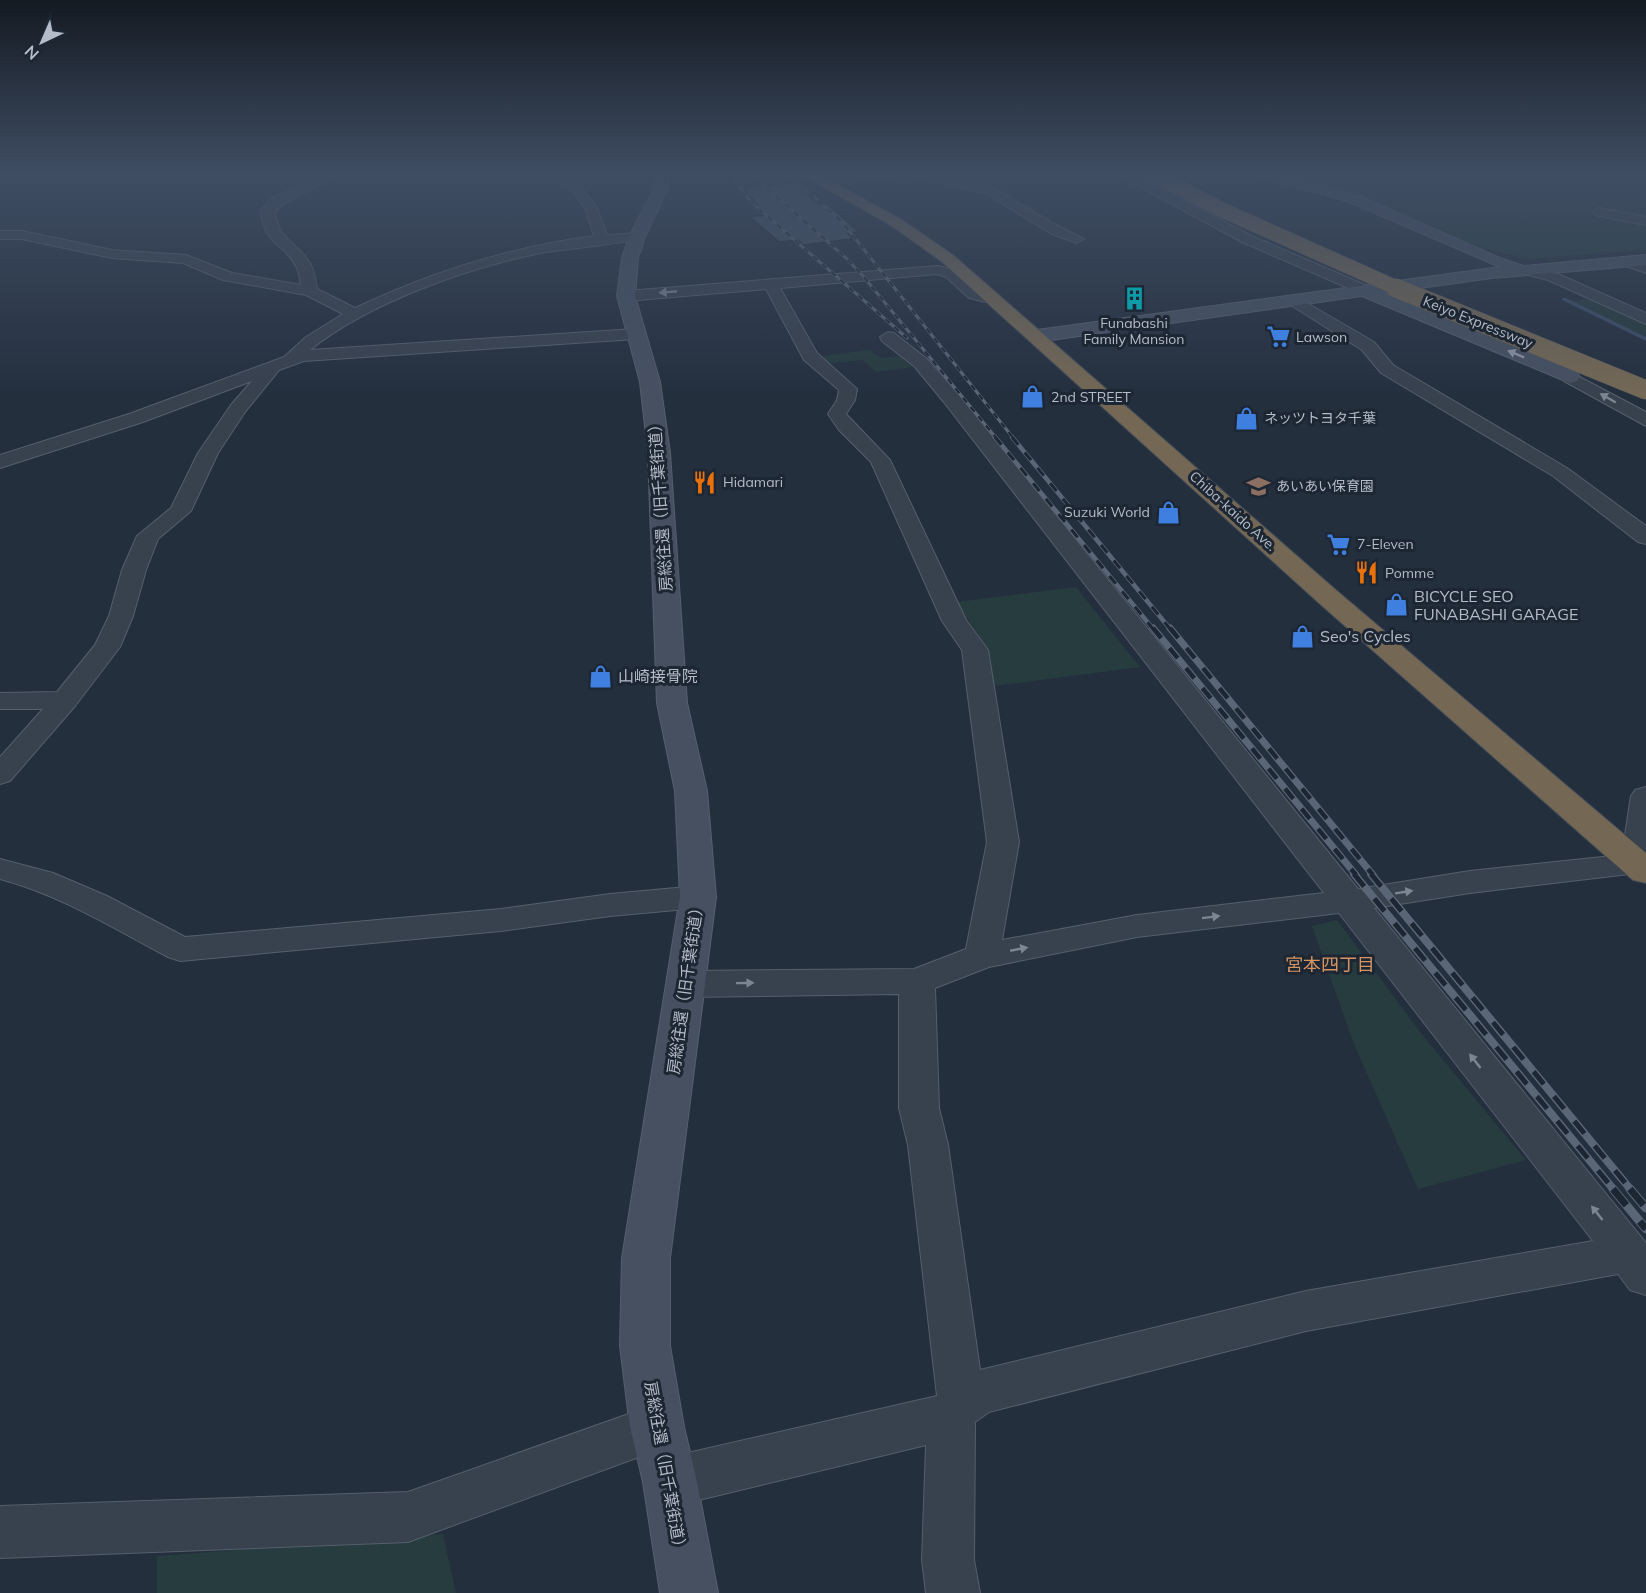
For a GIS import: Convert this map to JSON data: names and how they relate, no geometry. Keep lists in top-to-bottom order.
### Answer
{
  "streets": {
    "highway": ["Keiyo Expressway", "Chiba-kaido Ave."],
    "street": ["房総往還（旧千葉街道）"]
  },
  "districts": ["宮本四丁目"],
  "places": {
    "building": ["Funabashi Family Mansion"],
    "supermarket": ["Lawson", "7-Eleven"],
    "shop": [
      "2nd STREET",
      "ネッツトヨタ千葉",
      "Suzuki World",
      "BICYCLE SEO FUNABASHI GARAGE",
      "Seo's Cycles",
      "山崎接骨院"
    ],
    "restaurant": ["Hidamari", "Pomme"],
    "school or university": ["あいあい保育園"]
  },
  "north": "bottom left"
}
